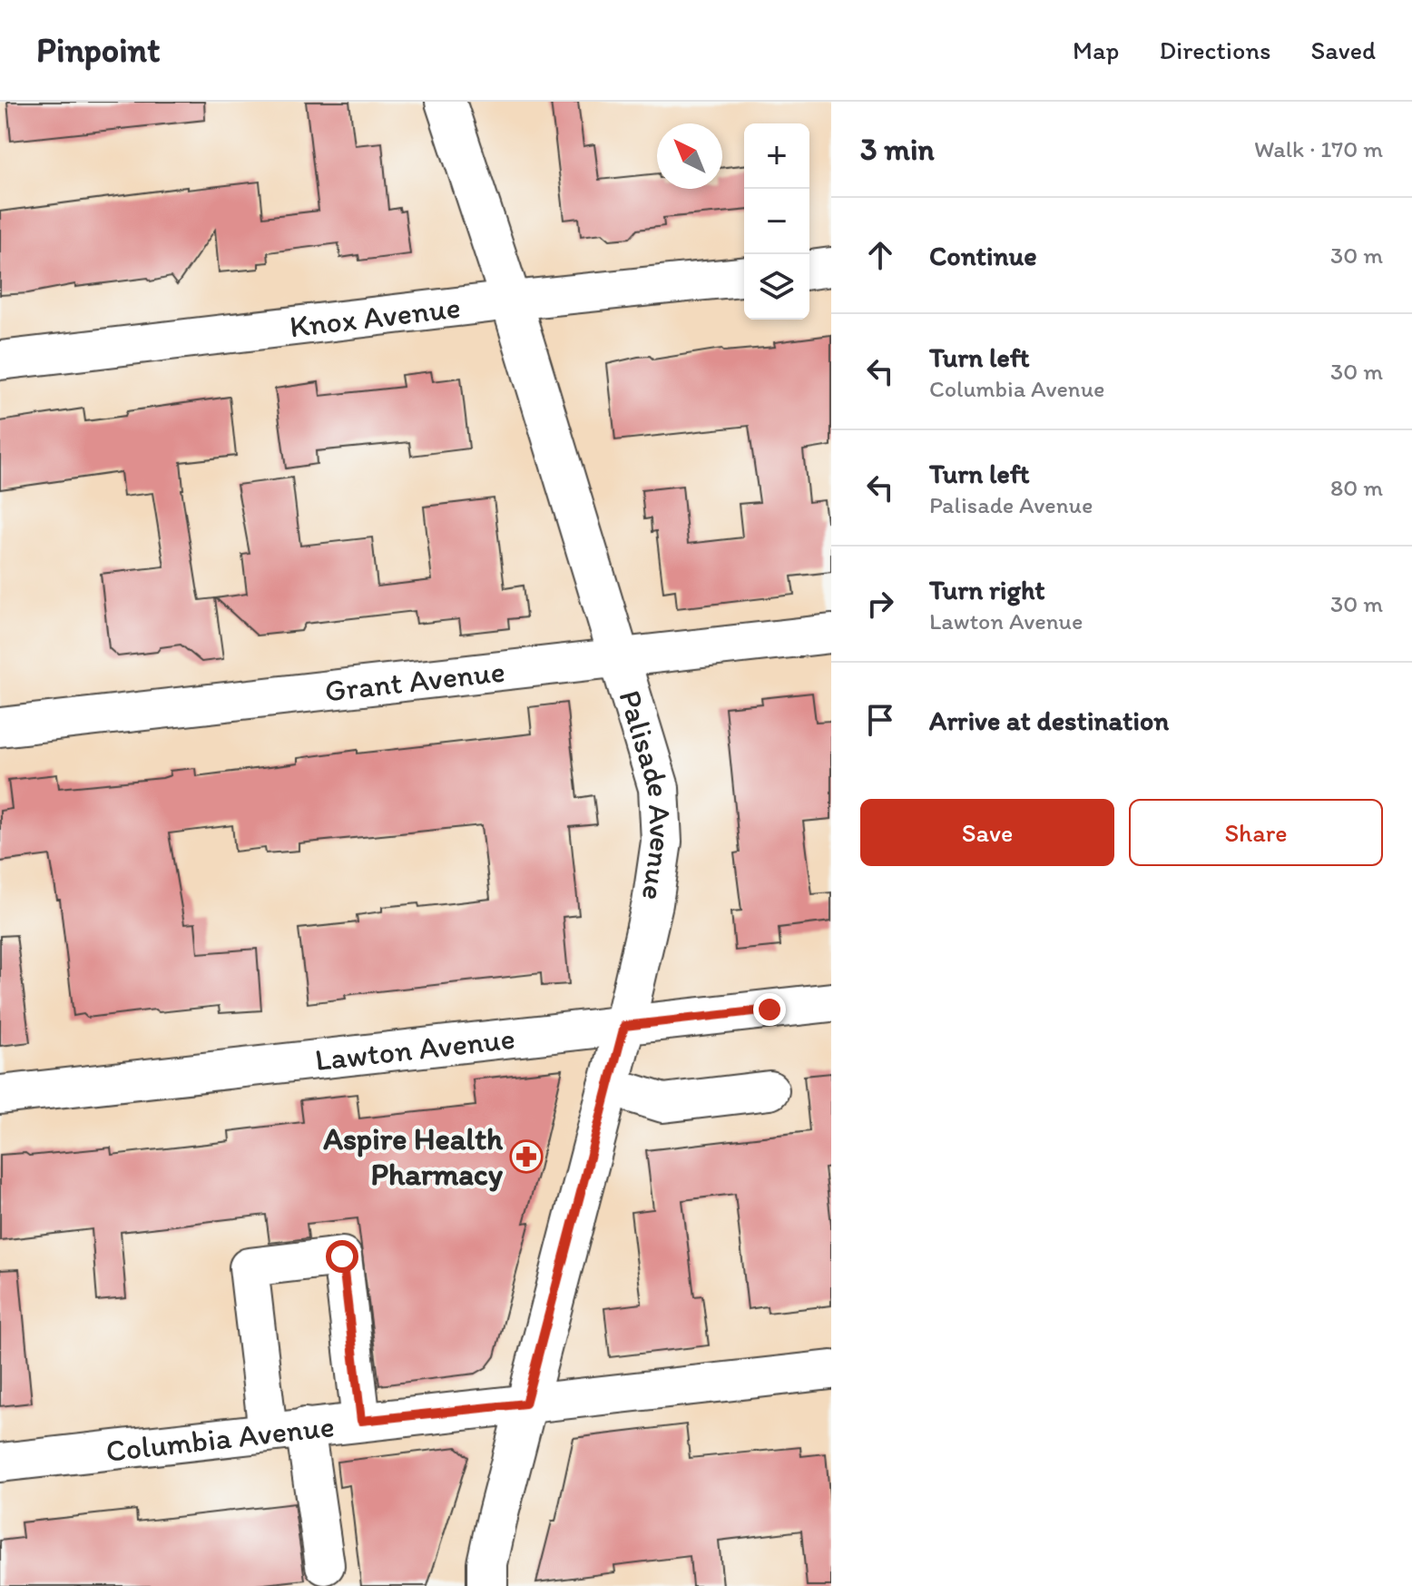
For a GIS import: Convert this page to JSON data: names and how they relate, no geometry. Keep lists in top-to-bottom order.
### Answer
{
  "streets": {
    "main road": ["Palisade Avenue"],
    "street": [
      "Knox Avenue",
      "Grant Avenue",
      "Lawton Avenue",
      "Columbia Avenue"
    ]
  },
  "crossings": [
    ["Knox Avenue", "Palisade Avenue"],
    ["Grant Avenue", "Palisade Avenue"],
    ["Palisade Avenue", "Lawton Avenue"],
    ["Palisade Avenue", "Columbia Avenue"]
  ],
  "places": {
    "pharmacy": ["Aspire Health Pharmacy"]
  },
  "north": "top left",
  "page": {
    "header": "Pinpoint",
    "nav": ["Map", "Directions", "Saved"],
    "heading": ["3 min", "Walk · 170 m"],
    "map_buttons": ["+", "−"],
    "list": [
      ["Continue", "30 m"],
      ["Turn left", "Columbia Avenue", "30 m"],
      ["Turn left", "Palisade Avenue", "80 m"],
      ["Turn right", "Lawton Avenue", "30 m"],
      "Arrive at destination"
    ],
    "buttons": ["Save", "Share"]
  }
}
